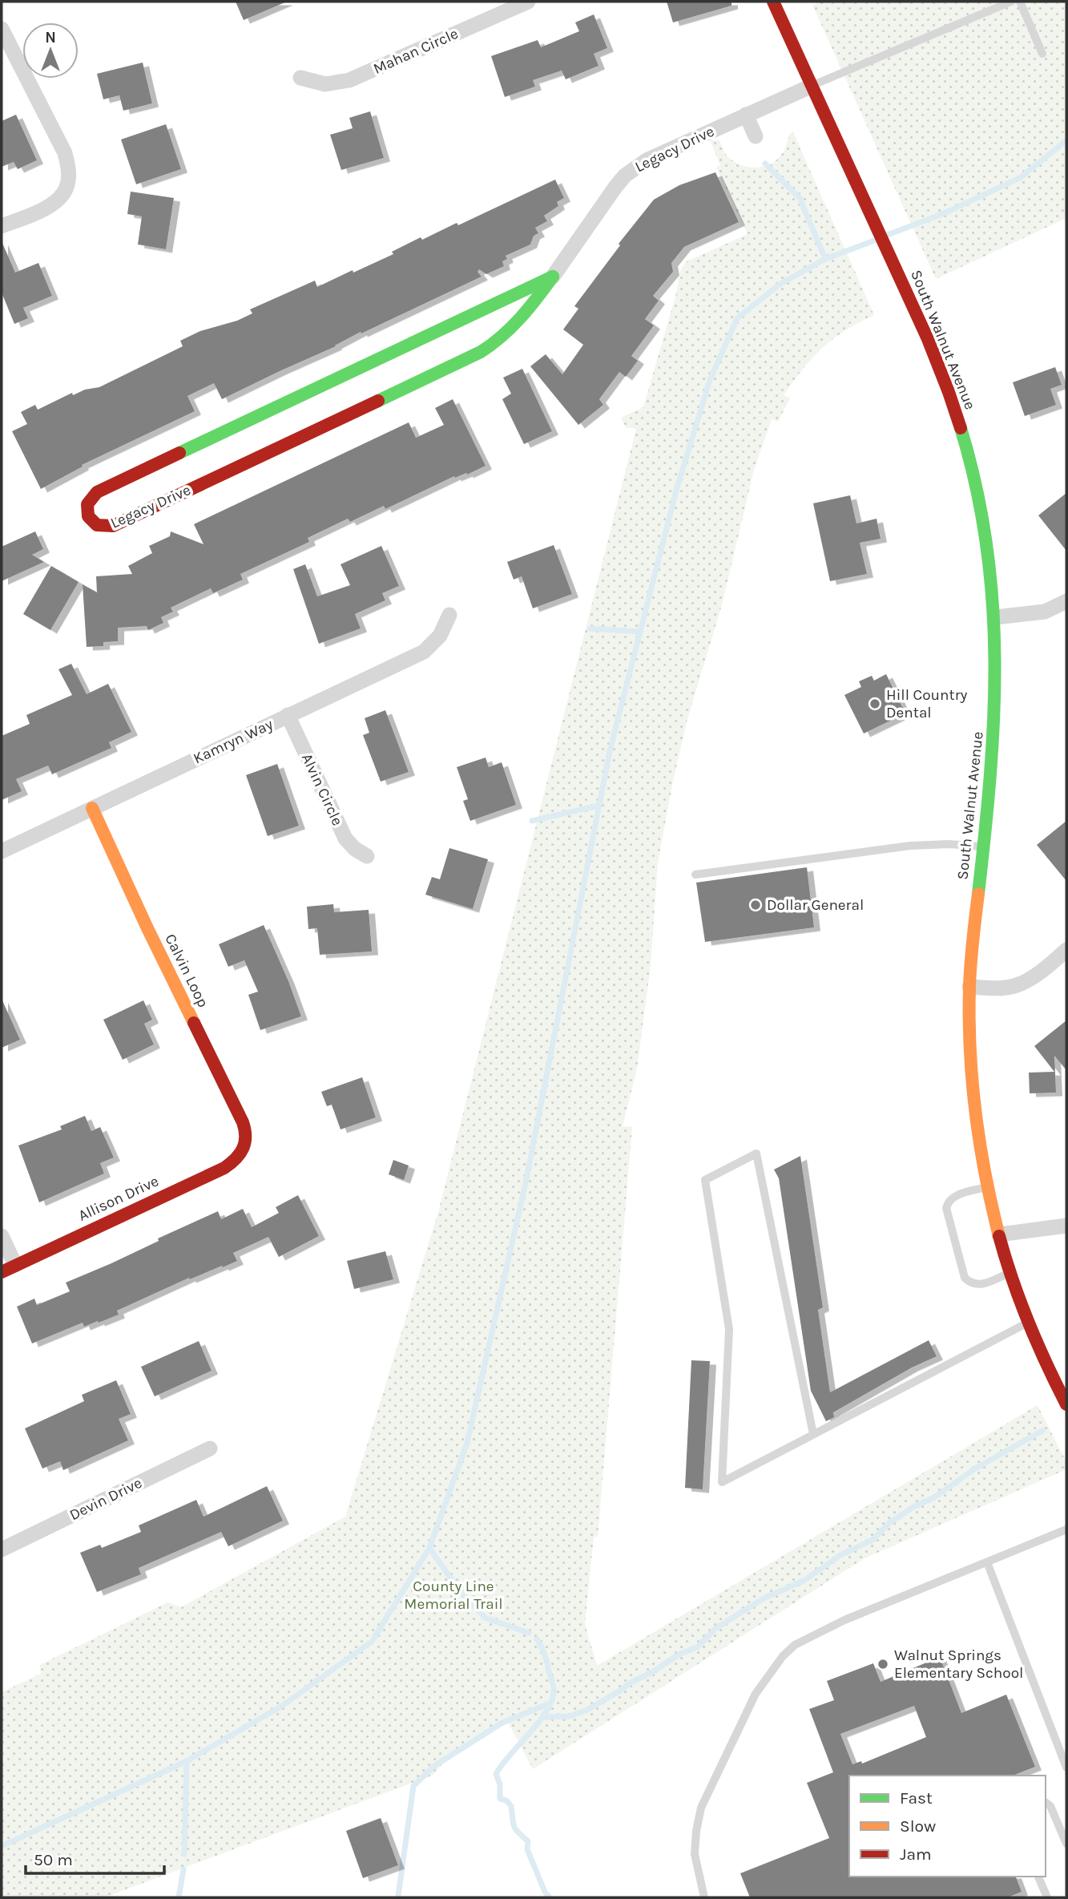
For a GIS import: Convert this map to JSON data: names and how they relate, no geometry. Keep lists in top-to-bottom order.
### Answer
{
  "streets": {
    "street": [
      "Mahan Circle",
      "Legacy Drive",
      "South Walnut Avenue",
      "Kamryn Way",
      "Alvin Circle",
      "Calvin Loop",
      "Allison Drive",
      "Devin Drive"
    ]
  },
  "crossings": [
    ["Legacy Drive", "South Walnut Avenue"],
    ["Kamryn Way", "Alvin Circle"],
    ["Kamryn Way", "Calvin Loop"],
    ["Calvin Loop", "Allison Drive"]
  ],
  "parks": ["County Line Memorial Trail"],
  "places": ["Hill Country Dental", "Dollar General", "Walnut Springs Elementary School"],
  "legend": ["Fast", "Slow", "Jam"],
  "scale_bar": "50 m",
  "north": "top"
}
